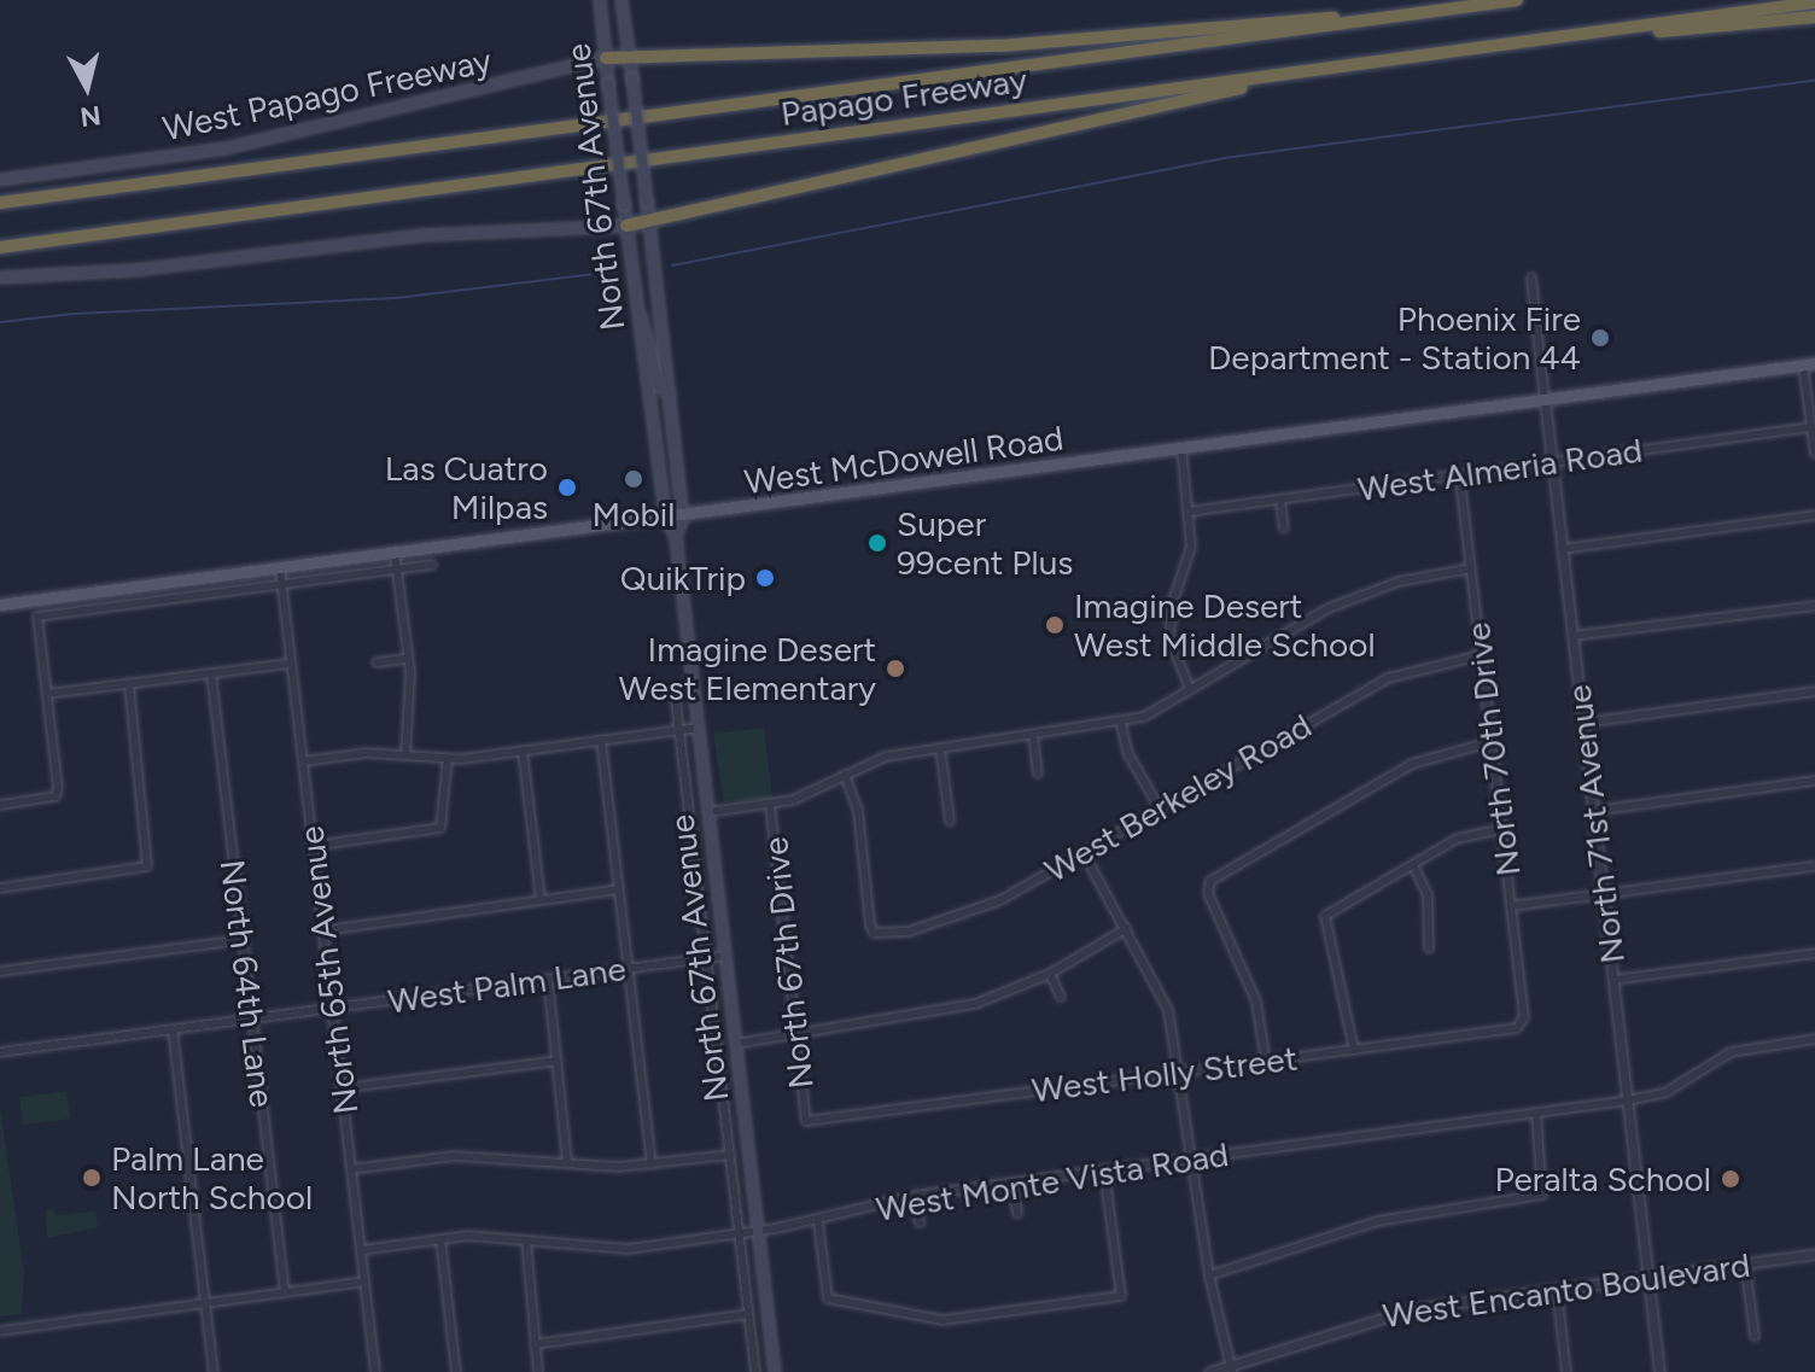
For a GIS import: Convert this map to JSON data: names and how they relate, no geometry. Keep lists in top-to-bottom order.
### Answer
{
  "streets": {
    "highway": ["Papago Freeway"],
    "main road": ["West Papago Freeway", "North 67th Avenue", "West McDowell Road"],
    "street": [
      "West Almeria Road",
      "North 70th Drive",
      "West Berkeley Road",
      "North 71st Avenue",
      "North 67th Drive",
      "North 65th Avenue",
      "North 64th Lane",
      "West Palm Lane",
      "West Holly Street",
      "West Monte Vista Road",
      "West Encanto Boulevard"
    ]
  },
  "crossings": [
    ["West Papago Freeway", "North 67th Avenue"],
    ["North 67th Avenue", "West McDowell Road"],
    ["North 67th Avenue", "West Palm Lane"],
    ["North 67th Avenue", "West Monte Vista Road"],
    ["West McDowell Road", "North 71st Avenue"],
    ["West McDowell Road", "North 65th Avenue"],
    ["West Almeria Road", "North 70th Drive"],
    ["West Almeria Road", "North 71st Avenue"],
    ["North 70th Drive", "West Berkeley Road"],
    ["North 70th Drive", "West Holly Street"],
    ["North 71st Avenue", "West Monte Vista Road"],
    ["North 71st Avenue", "West Encanto Boulevard"],
    ["North 67th Drive", "West Holly Street"],
    ["North 65th Avenue", "West Palm Lane"],
    ["North 65th Avenue", "West Monte Vista Road"],
    ["North 64th Lane", "West Palm Lane"]
  ],
  "places": [
    "Phoenix Fire Department - Station 44",
    "Mobil",
    "Las Cuatro Milpas",
    "Super 99cent Plus",
    "QuikTrip",
    "Imagine Desert West Middle School",
    "Imagine Desert West Elementary",
    "Palm Lane North School",
    "Peralta School"
  ],
  "north": "bottom"
}
